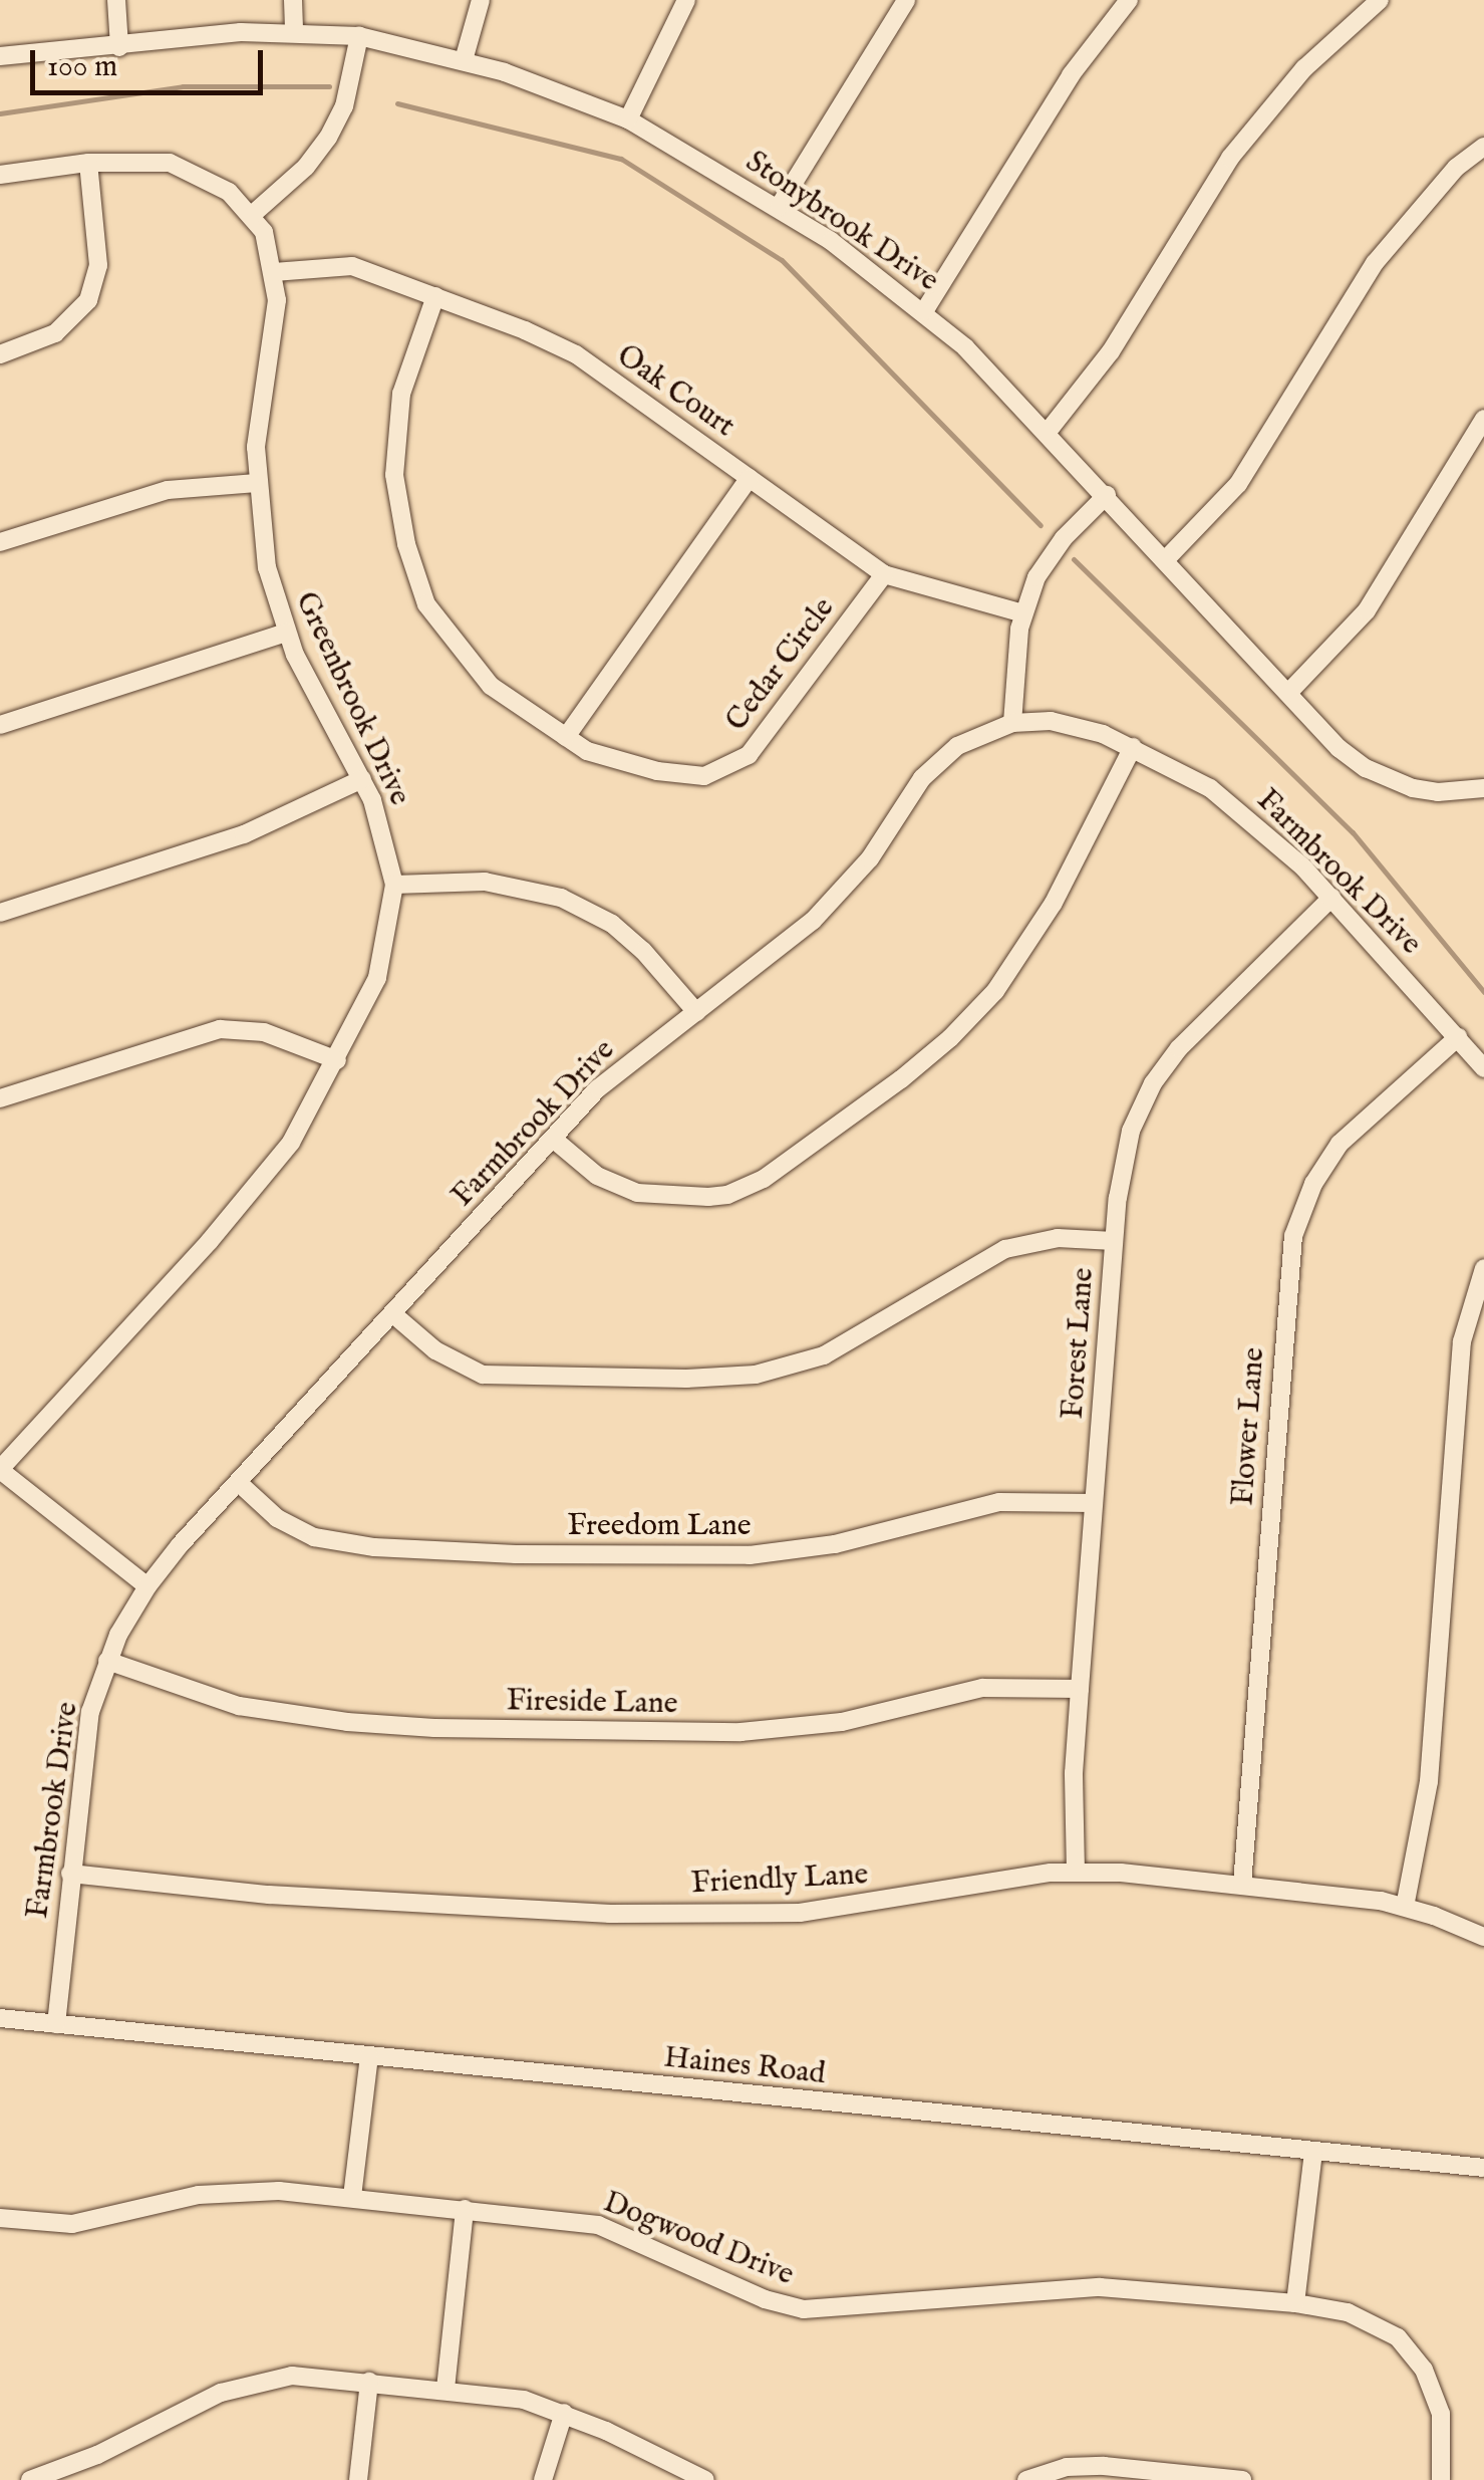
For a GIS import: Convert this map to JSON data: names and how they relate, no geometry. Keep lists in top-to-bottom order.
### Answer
{
  "streets": {
    "street": [
      "Stonybrook Drive",
      "Oak Court",
      "Cedar Circle",
      "Greenbrook Drive",
      "Farmbrook Drive",
      "Forest Lane",
      "Flower Lane",
      "Freedom Lane",
      "Fireside Lane",
      "Friendly Lane",
      "Haines Road",
      "Dogwood Drive"
    ]
  },
  "crossings": [
    ["Oak Court", "Cedar Circle"],
    ["Oak Court", "Greenbrook Drive"],
    ["Farmbrook Drive", "Forest Lane"],
    ["Farmbrook Drive", "Flower Lane"],
    ["Farmbrook Drive", "Freedom Lane"],
    ["Farmbrook Drive", "Fireside Lane"],
    ["Farmbrook Drive", "Friendly Lane"],
    ["Farmbrook Drive", "Haines Road"],
    ["Forest Lane", "Freedom Lane"],
    ["Forest Lane", "Fireside Lane"],
    ["Forest Lane", "Friendly Lane"],
    ["Flower Lane", "Friendly Lane"]
  ],
  "scale_bar": "100 m"
}
